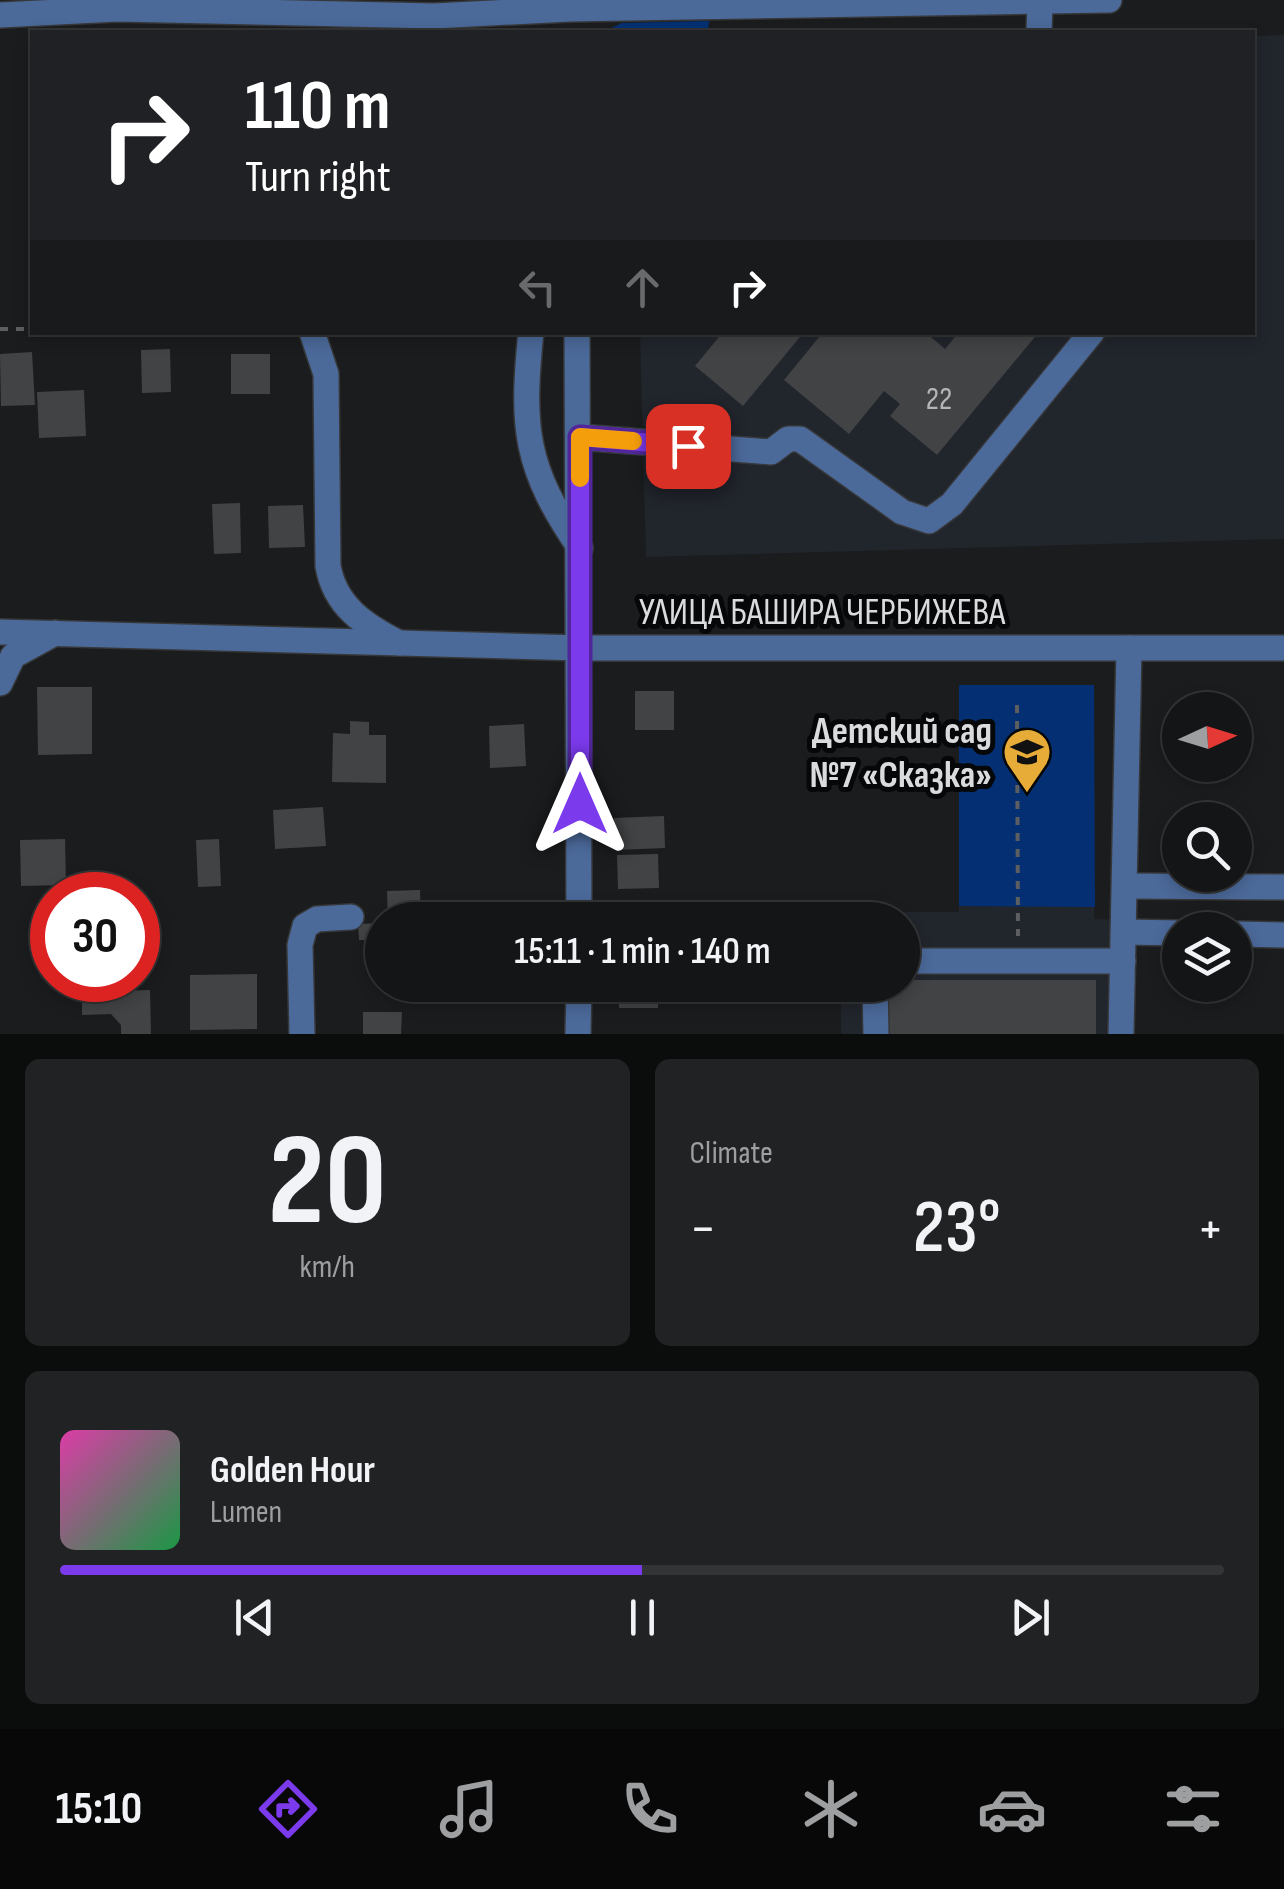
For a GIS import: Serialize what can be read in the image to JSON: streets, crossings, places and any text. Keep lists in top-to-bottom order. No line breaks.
{"streets":{"street":["УЛИЦА БАШИРА ЧЕРБИЖЕВА"]},"places":{"school or university":["Детский сад №7 «Сказка»"]},"house_numbers":["22"],"north":"right","page":{"turn":["110 m","Turn right"],"limit":"30","trip":"15:11 · 1 min · 140 m","tile":[["20","km/h"],"Climate"],"heat":["−","23°","+"],"song":["Golden Hour","Lumen"],"tabs":"15:10"}}
